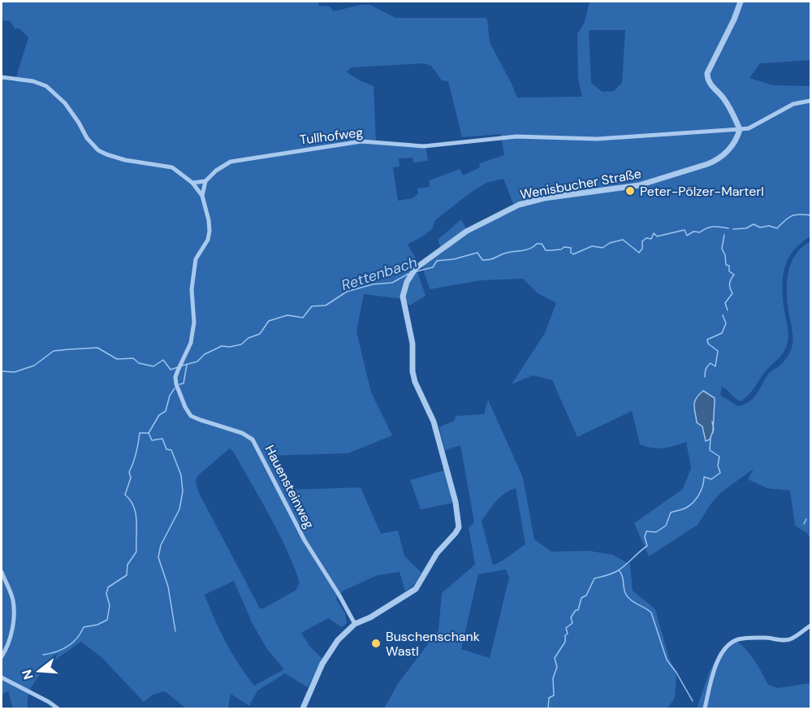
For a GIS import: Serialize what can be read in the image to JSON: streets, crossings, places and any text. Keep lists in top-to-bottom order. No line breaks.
{"streets":{"street":["Tullhofweg","Wenisbucher Straße","Hauensteinweg"]},"crossings":[["Tullhofweg","Wenisbucher Straße"],["Wenisbucher Straße","Hauensteinweg"]],"water":["Rettenbach"],"places":["Peter-Pölzer-Marterl","Buschenschank Wastl"],"north":"left"}
